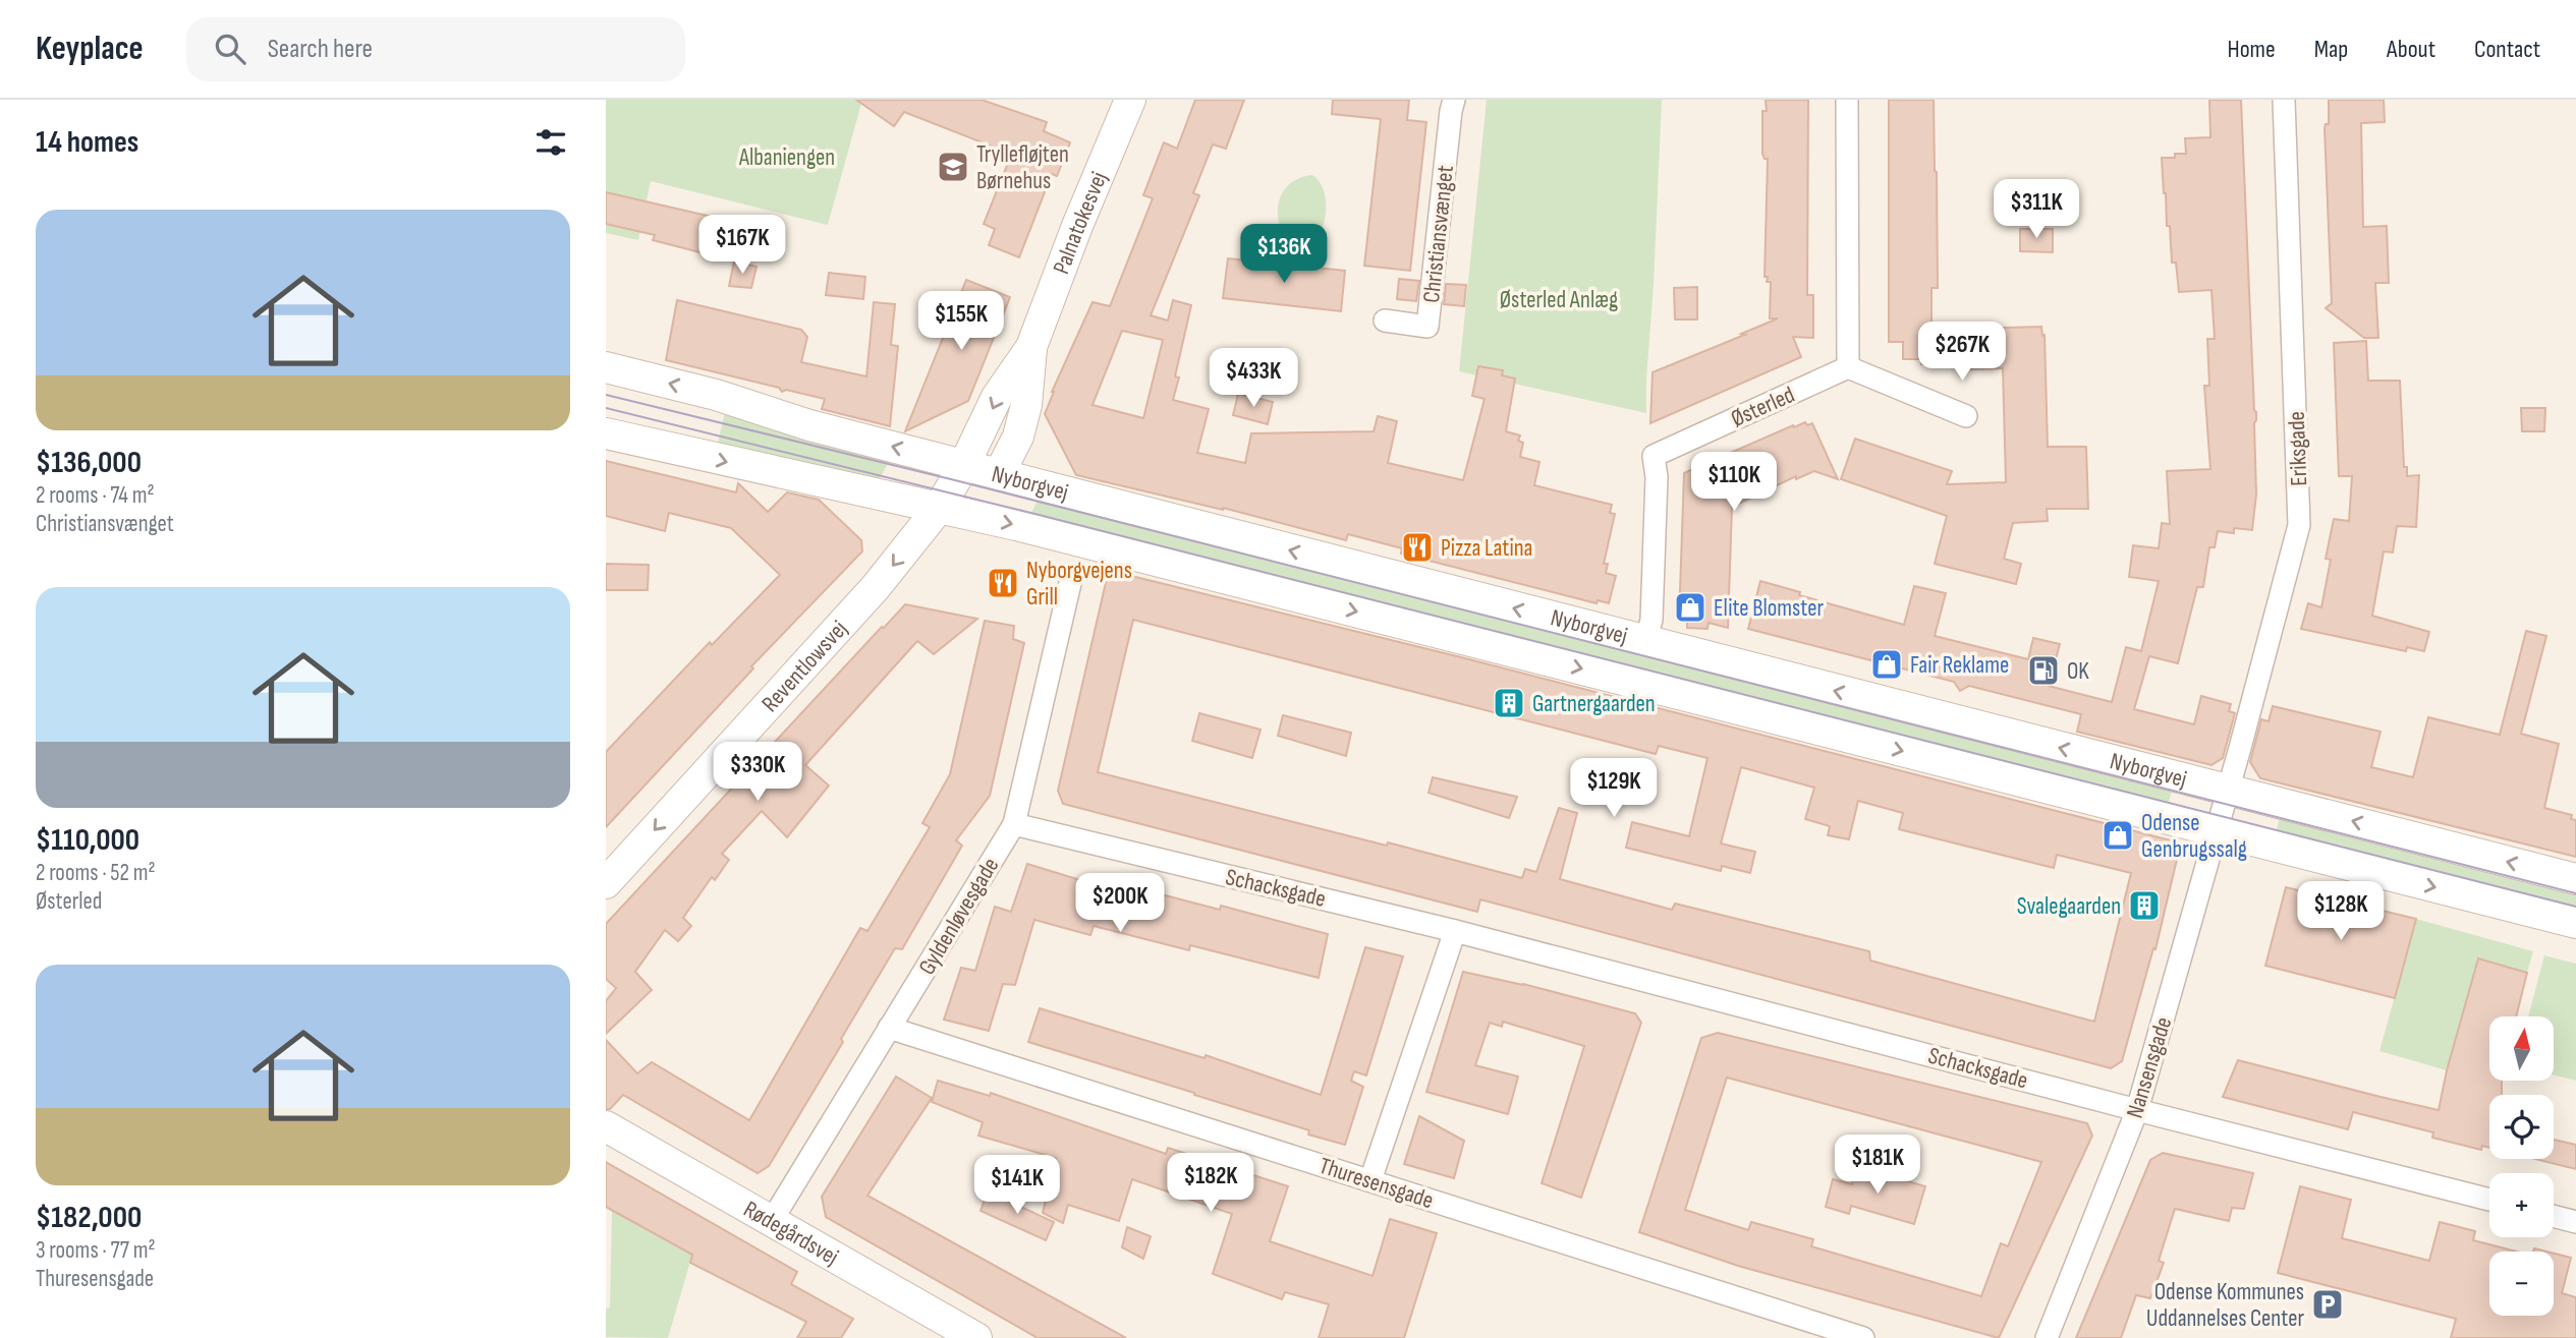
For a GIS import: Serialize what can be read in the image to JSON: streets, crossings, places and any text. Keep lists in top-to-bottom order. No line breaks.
{"streets":{"street":["Palnatokesvej","Christiansvænget","Østerled","Eriksgade","Nyborgvej","Reventlowsvej","Schacksgade","Gyldenløvesgade","Nansensgade","Thuresensgade","Rødegårdsvej"]},"crossings":[["Palnatokesvej","Nyborgvej"],["Palnatokesvej","Reventlowsvej"],["Østerled","Nyborgvej"],["Eriksgade","Nyborgvej"],["Eriksgade","Nansensgade"],["Nyborgvej","Reventlowsvej"],["Nyborgvej","Nansensgade"],["Schacksgade","Gyldenløvesgade"],["Schacksgade","Nansensgade"],["Gyldenløvesgade","Thuresensgade"],["Gyldenløvesgade","Rødegårdsvej"]],"one_way":["Reventlowsvej"],"parks":["Albaniengen","Østerled Anlæg"],"places":{"school or university":["Tryllefløjten Børnehus"],"restaurant":["Pizza Latina","Nyborgvejens Grill"],"shop":["Elite Blomster","Fair Reklame","Odense Genbrugssalg"],"fuel station":["OK"],"building":["Gartnergaarden","Svalegaarden"],"parking":["Odense Kommunes Uddannelses Center"]},"north":"top","page":{"header":"Keyplace","search":"Search here","nav":["Home","Map","About","Contact"],"heading":"14 homes","price":["$311K","$167K","$136K","$155K","$267K","$433K","$110K","$330K","$129K","$200K","$128K","$181K","$182K","$141K"],"list":[{"name":"$136,000","note":"2 rooms · 74 m² · Christiansvænget"},{"name":"$110,000","note":"2 rooms · 52 m² · Østerled"},{"name":"$182,000","note":"3 rooms · 77 m² · Thuresensgade"}],"map_buttons":["+","−"]}}
